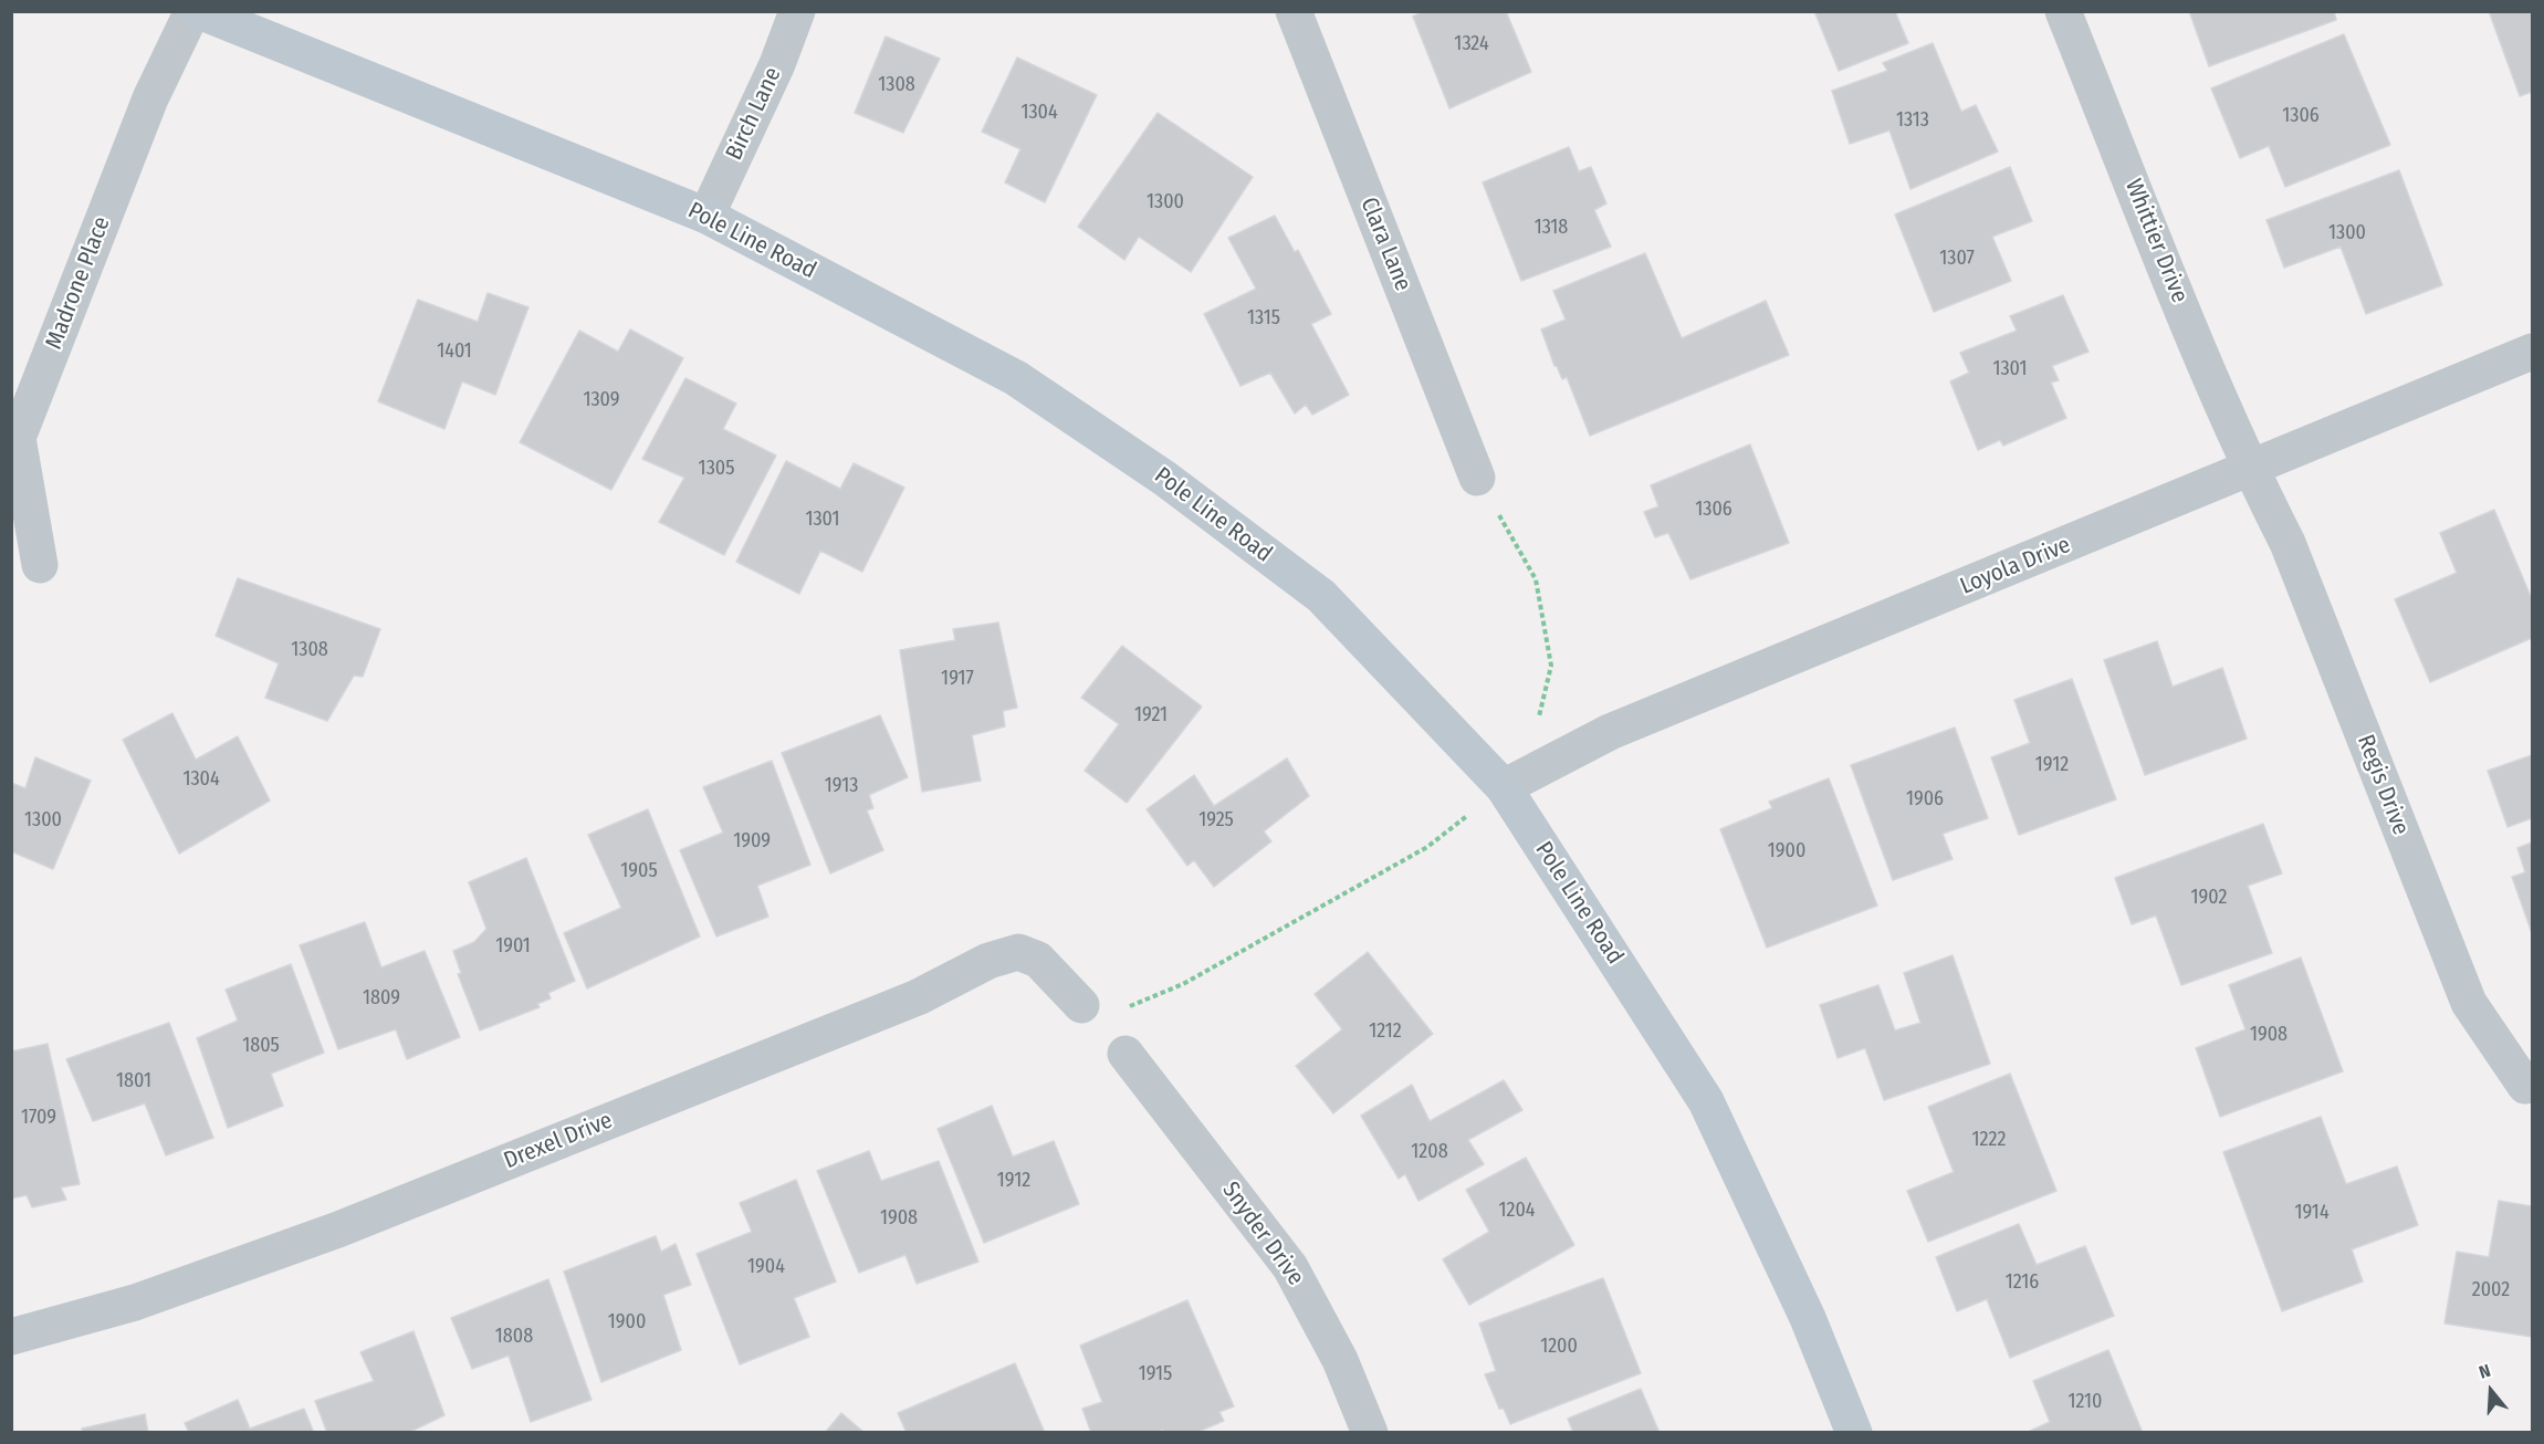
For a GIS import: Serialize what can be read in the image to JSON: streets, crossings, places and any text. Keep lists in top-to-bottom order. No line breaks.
{"streets":{"main road":["Pole Line Road"],"street":["Birch Lane","Whittier Drive","Clara Lane","Madrone Place","Loyola Drive","Regis Drive","Drexel Drive","Snyder Drive"]},"crossings":[["Birch Lane","Pole Line Road"],["Pole Line Road","Loyola Drive"],["Whittier Drive","Loyola Drive"],["Whittier Drive","Regis Drive"],["Loyola Drive","Regis Drive"]],"house_numbers":["1324","1308","1304","1306","1313","1300","1318","1300","1307","1315","1401","1301","1309","1305","1306","1301","1308","1917","1921","1912","1304","1913","1906","1300","1925","1909","1900","1905","1902","1901","1809","1212","1908","1805","1801","1709","1222","1208","1912","1204","1914","1908","1904","1216","2002","1900","1808","1200","1915","1210"],"north":"top"}
